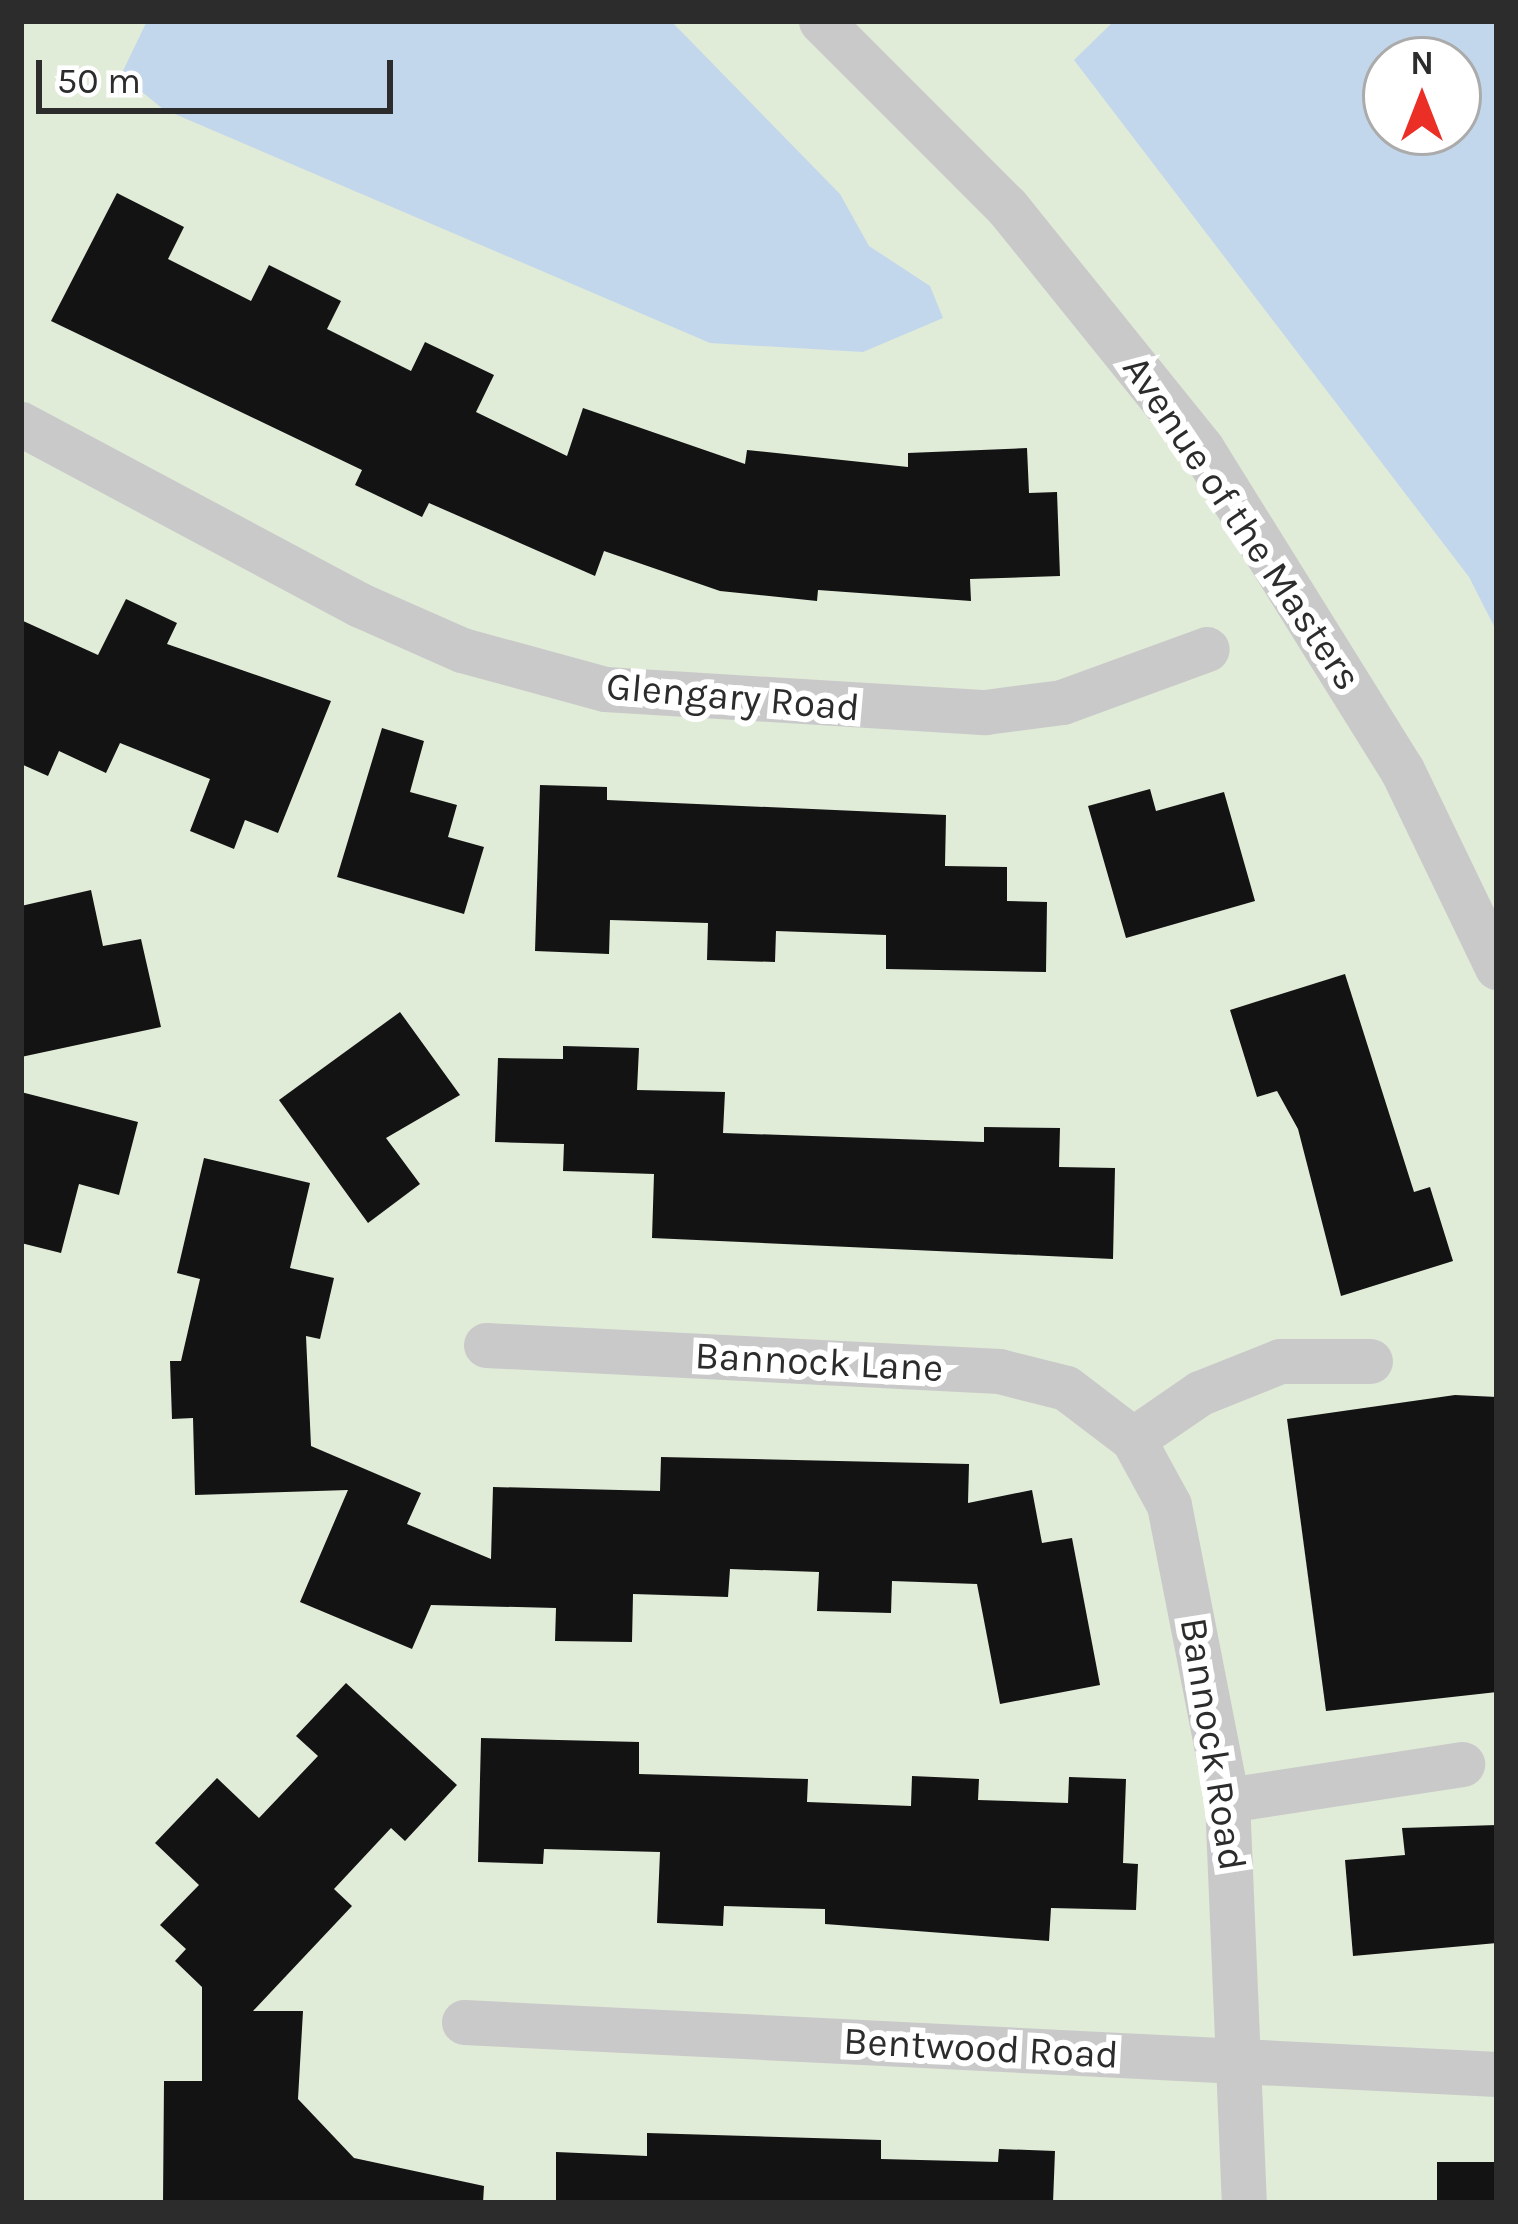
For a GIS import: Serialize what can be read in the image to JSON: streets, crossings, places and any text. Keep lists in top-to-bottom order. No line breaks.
{"streets":{"street":["Avenue of the Masters","Glengary Road","Bannock Lane","Bannock Road","Bentwood Road"]},"crossings":[["Bannock Lane","Bannock Road"],["Bannock Road","Bentwood Road"]],"scale_bar":"50 m","north":"top"}
